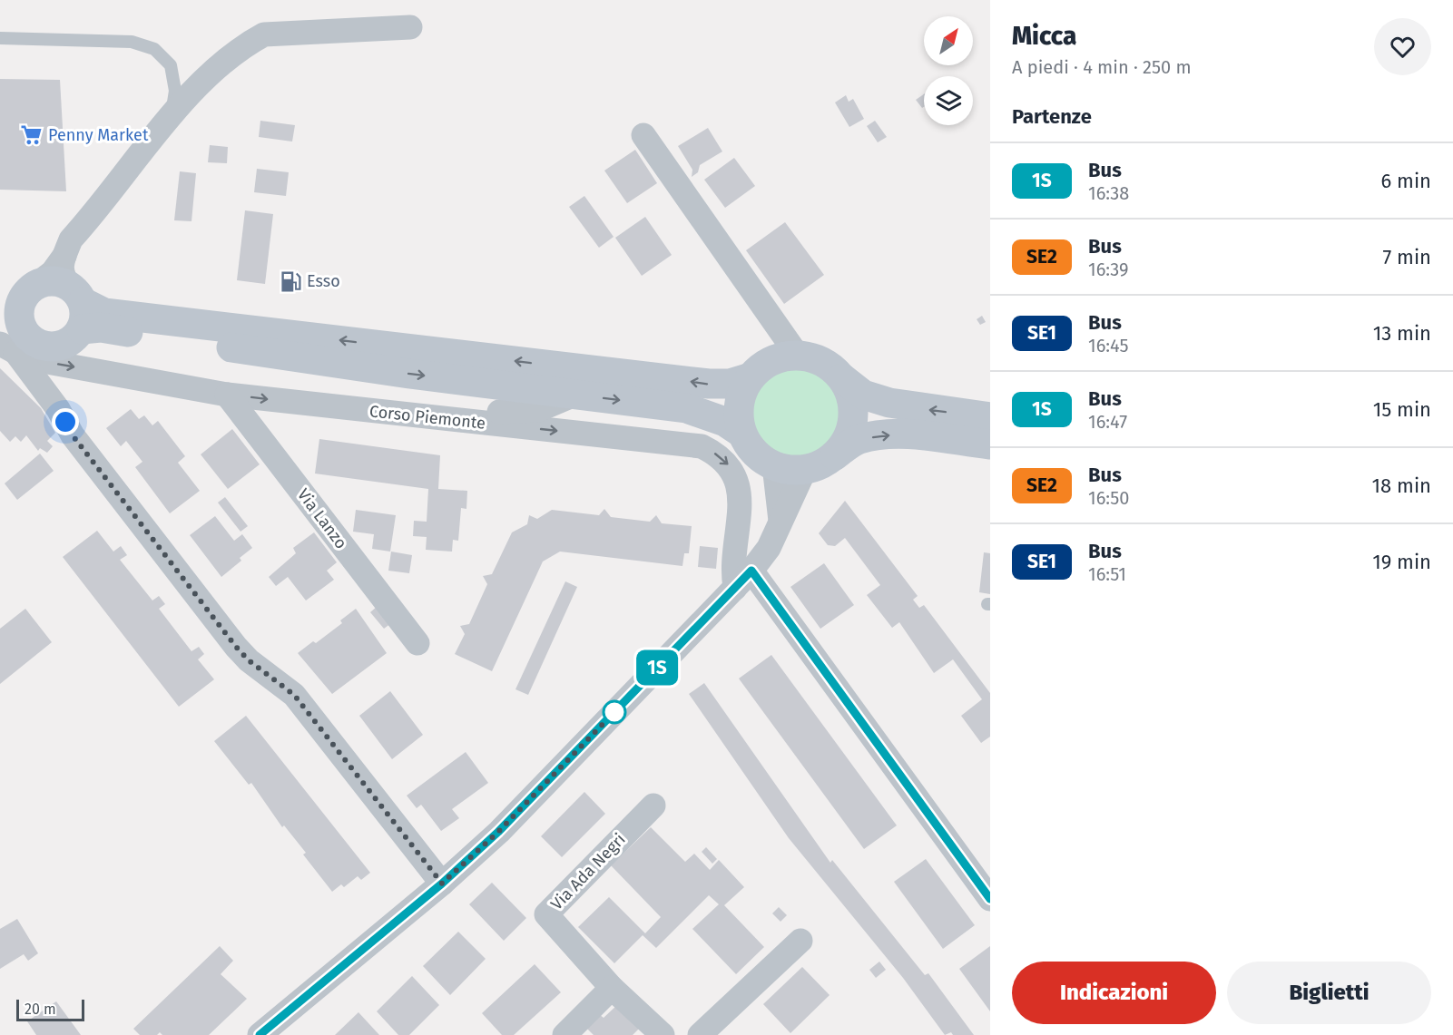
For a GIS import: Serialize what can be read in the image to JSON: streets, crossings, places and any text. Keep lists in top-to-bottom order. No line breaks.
{"streets":{"street":["Corso Piemonte","Via Lanzo","Via Ada Negri"]},"crossings":[["Corso Piemonte","Via Lanzo"]],"one_way":["Corso Piemonte"],"places":{"supermarket":["Penny Market"],"fuel station":["Esso"]},"lines":["bus line 1S"],"scale_bar":"20 m","north":"top right","page":{"on_map":"1S","heading":[["Micca","A piedi · 4 min · 250 m"],"Partenze"],"list":[{"mark":"1S","name":"Bus","note":"16:38","value":"6 min"},{"mark":"SE2","name":"Bus","note":"16:39","value":"7 min"},{"mark":"SE1","name":"Bus","note":"16:45","value":"13 min"},{"mark":"1S","name":"Bus","note":"16:47","value":"15 min"},{"mark":"SE2","name":"Bus","note":"16:50","value":"18 min"},{"mark":"SE1","name":"Bus","note":"16:51","value":"19 min"}],"buttons":["Indicazioni","Biglietti"],"scale":"20 m"}}
